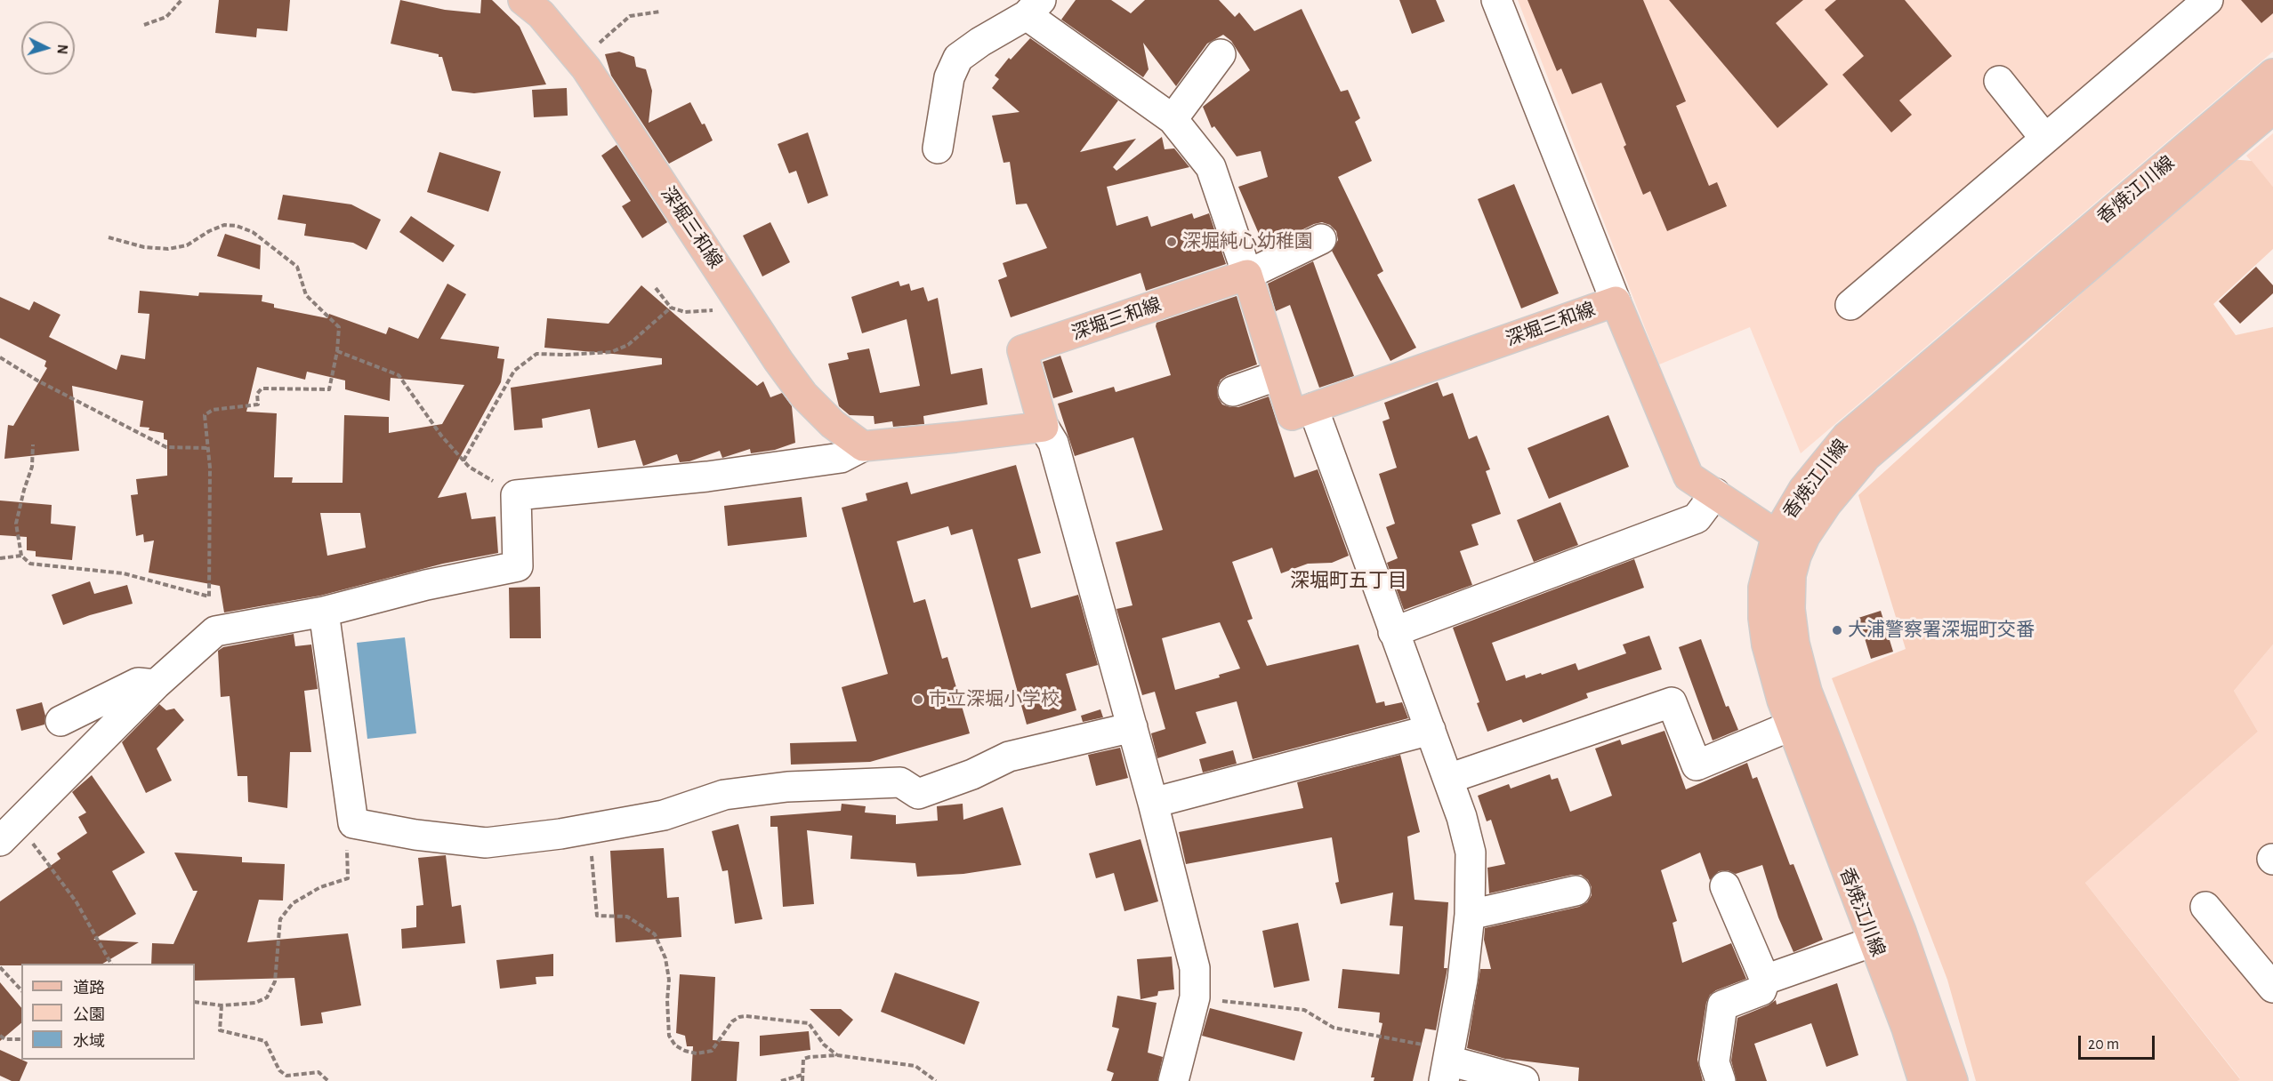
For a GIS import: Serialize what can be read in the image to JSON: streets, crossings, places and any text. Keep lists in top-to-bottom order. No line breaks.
{"streets":{"main road":["香焼江川線","深堀三和線"]},"crossings":[["香焼江川線","深堀三和線"]],"districts":["深堀町五丁目"],"places":["深堀純心幼稚園","大浦警察署深堀町交番","市立深堀小学校"],"legend":["道路","公園","水域"],"scale_bar":"20 m","north":"right"}
